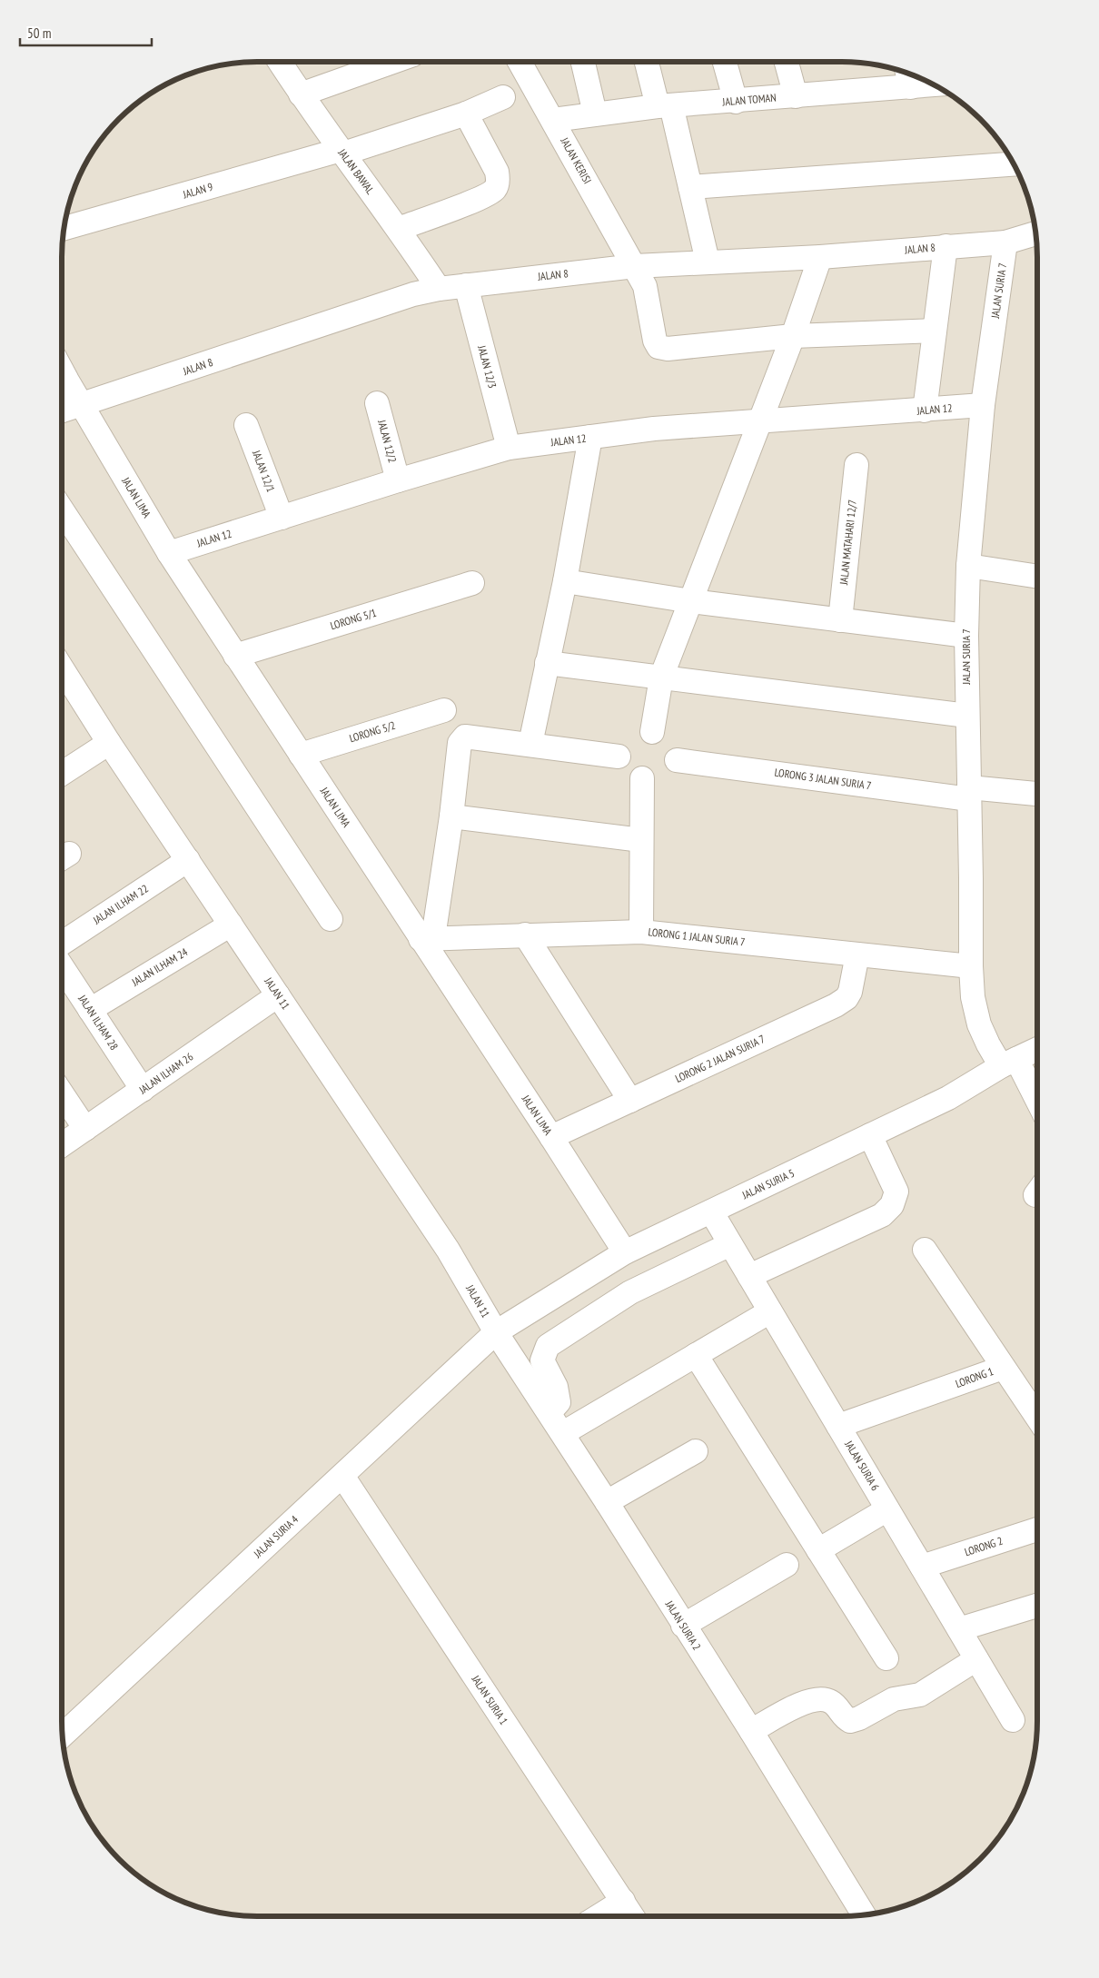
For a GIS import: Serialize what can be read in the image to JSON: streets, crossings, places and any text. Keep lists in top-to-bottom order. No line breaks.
{"streets":{"street":["JALAN TOMAN","JALAN KERISI","JALAN BAWAL","JALAN 9","JALAN 8","JALAN SURIA 7","JALAN 12/3","JALAN 12","JALAN 12/2","JALAN 12/1","JALAN LIMA","JALAN MATAHARI 12/7","LORONG 5/1","LORONG 5/2","LORONG 3 JALAN SURIA 7","JALAN ILHAM 22","LORONG 1 JALAN SURIA 7","JALAN ILHAM 24","JALAN 11","JALAN ILHAM 28","LORONG 2 JALAN SURIA 7","JALAN ILHAM 26","JALAN SURIA 5","LORONG 1","JALAN SURIA 6","JALAN SURIA 4","LORONG 2","JALAN SURIA 2","JALAN SURIA 1"]},"crossings":[["JALAN TOMAN","JALAN KERISI"],["JALAN KERISI","JALAN 8"],["JALAN BAWAL","JALAN 9"],["JALAN BAWAL","JALAN 8"],["JALAN 8","JALAN SURIA 7"],["JALAN 8","JALAN 12/3"],["JALAN 8","JALAN LIMA"],["JALAN SURIA 7","JALAN 12"],["JALAN SURIA 7","LORONG 3 JALAN SURIA 7"],["JALAN SURIA 7","LORONG 1 JALAN SURIA 7"],["JALAN SURIA 7","JALAN SURIA 5"],["JALAN 12/3","JALAN 12"],["JALAN 12","JALAN 12/2"],["JALAN 12","JALAN 12/1"],["JALAN 12","JALAN LIMA"],["JALAN LIMA","LORONG 5/1"],["JALAN LIMA","LORONG 5/2"],["JALAN LIMA","LORONG 1 JALAN SURIA 7"],["JALAN LIMA","LORONG 2 JALAN SURIA 7"],["JALAN LIMA","JALAN SURIA 5"],["JALAN ILHAM 22","JALAN 11"],["LORONG 1 JALAN SURIA 7","LORONG 2 JALAN SURIA 7"],["JALAN ILHAM 24","JALAN 11"],["JALAN ILHAM 24","JALAN ILHAM 28"],["JALAN 11","JALAN ILHAM 26"],["JALAN 11","JALAN SURIA 5"],["JALAN 11","JALAN SURIA 4"],["JALAN 11","JALAN SURIA 2"],["JALAN ILHAM 28","JALAN ILHAM 26"],["JALAN SURIA 5","JALAN SURIA 6"],["JALAN SURIA 5","JALAN SURIA 4"],["JALAN SURIA 5","JALAN SURIA 2"],["LORONG 1","JALAN SURIA 6"],["JALAN SURIA 6","LORONG 2"],["JALAN SURIA 4","JALAN SURIA 2"],["JALAN SURIA 4","JALAN SURIA 1"]],"scale_bar":"50 m"}
